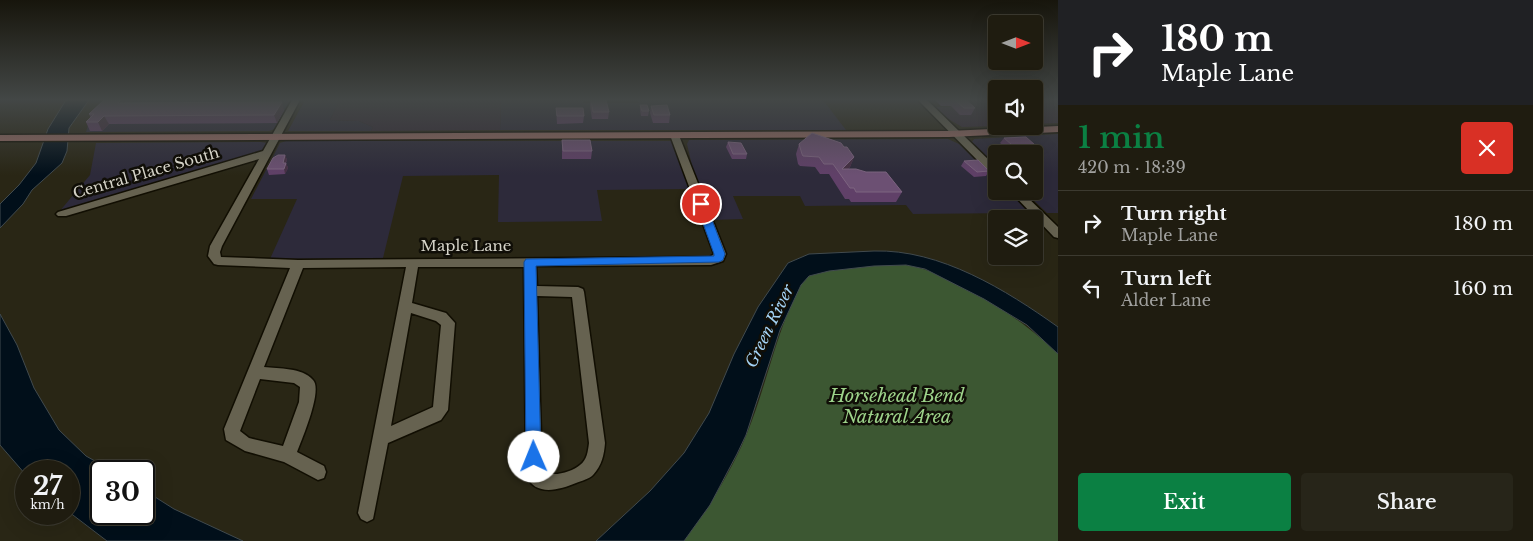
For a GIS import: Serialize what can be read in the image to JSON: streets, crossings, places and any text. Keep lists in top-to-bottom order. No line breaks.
{"streets":{"street":["Central Place South","Maple Lane"]},"crossings":[["Central Place South","Maple Lane"]],"water":["Green River"],"parks":["Horsehead Bend Natural Area"],"north":"right","page":{"turn":["180 m","Maple Lane"],"heading":["1 min","420 m · 18:39"],"list":[{"name":"Turn right","note":"Maple Lane","value":"180 m"},{"name":"Turn left","note":"Alder Lane","value":"160 m"}],"speed":"27 km/h","limit":"30","buttons":["Exit","Share"]}}
